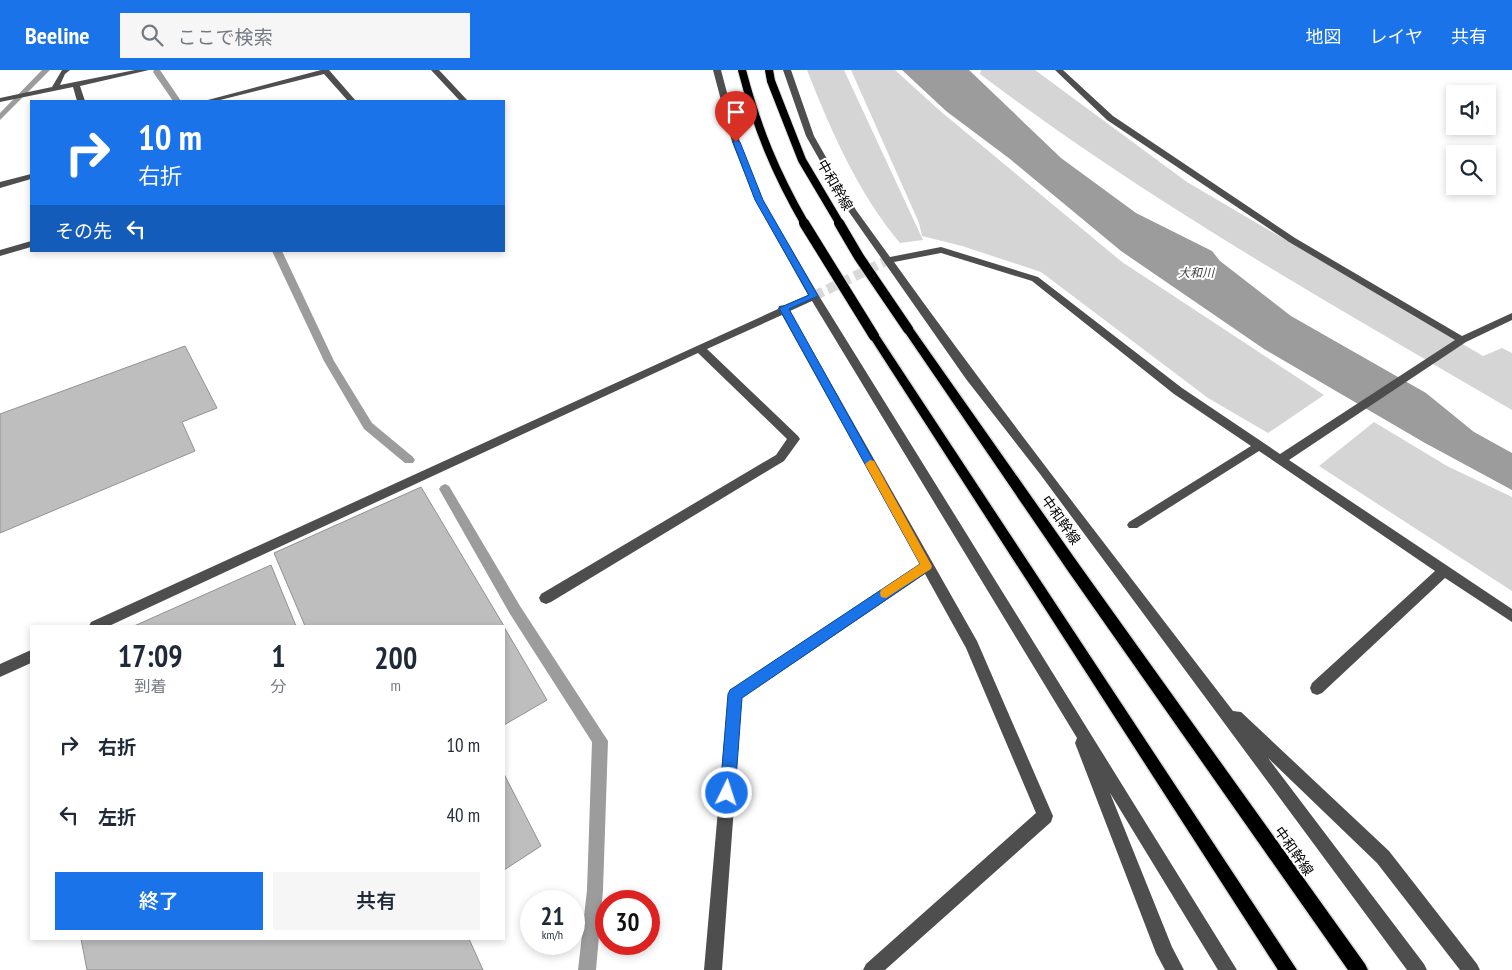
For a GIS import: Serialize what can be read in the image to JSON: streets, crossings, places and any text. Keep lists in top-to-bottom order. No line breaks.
{"streets":{"main road":["中和幹線"]},"water":["大和川"],"page":{"header":"Beeline","search":"ここで検索","nav":["地図","レイヤ","共有"],"turn":["10 m","右折"],"then":"その先","eta":["17:09","到着","1","分","200","m"],"list":[{"name":"右折","value":"10 m"},{"name":"左折","value":"40 m"}],"buttons":["終了","共有"],"speed":"21 km/h","limit":"30"}}
